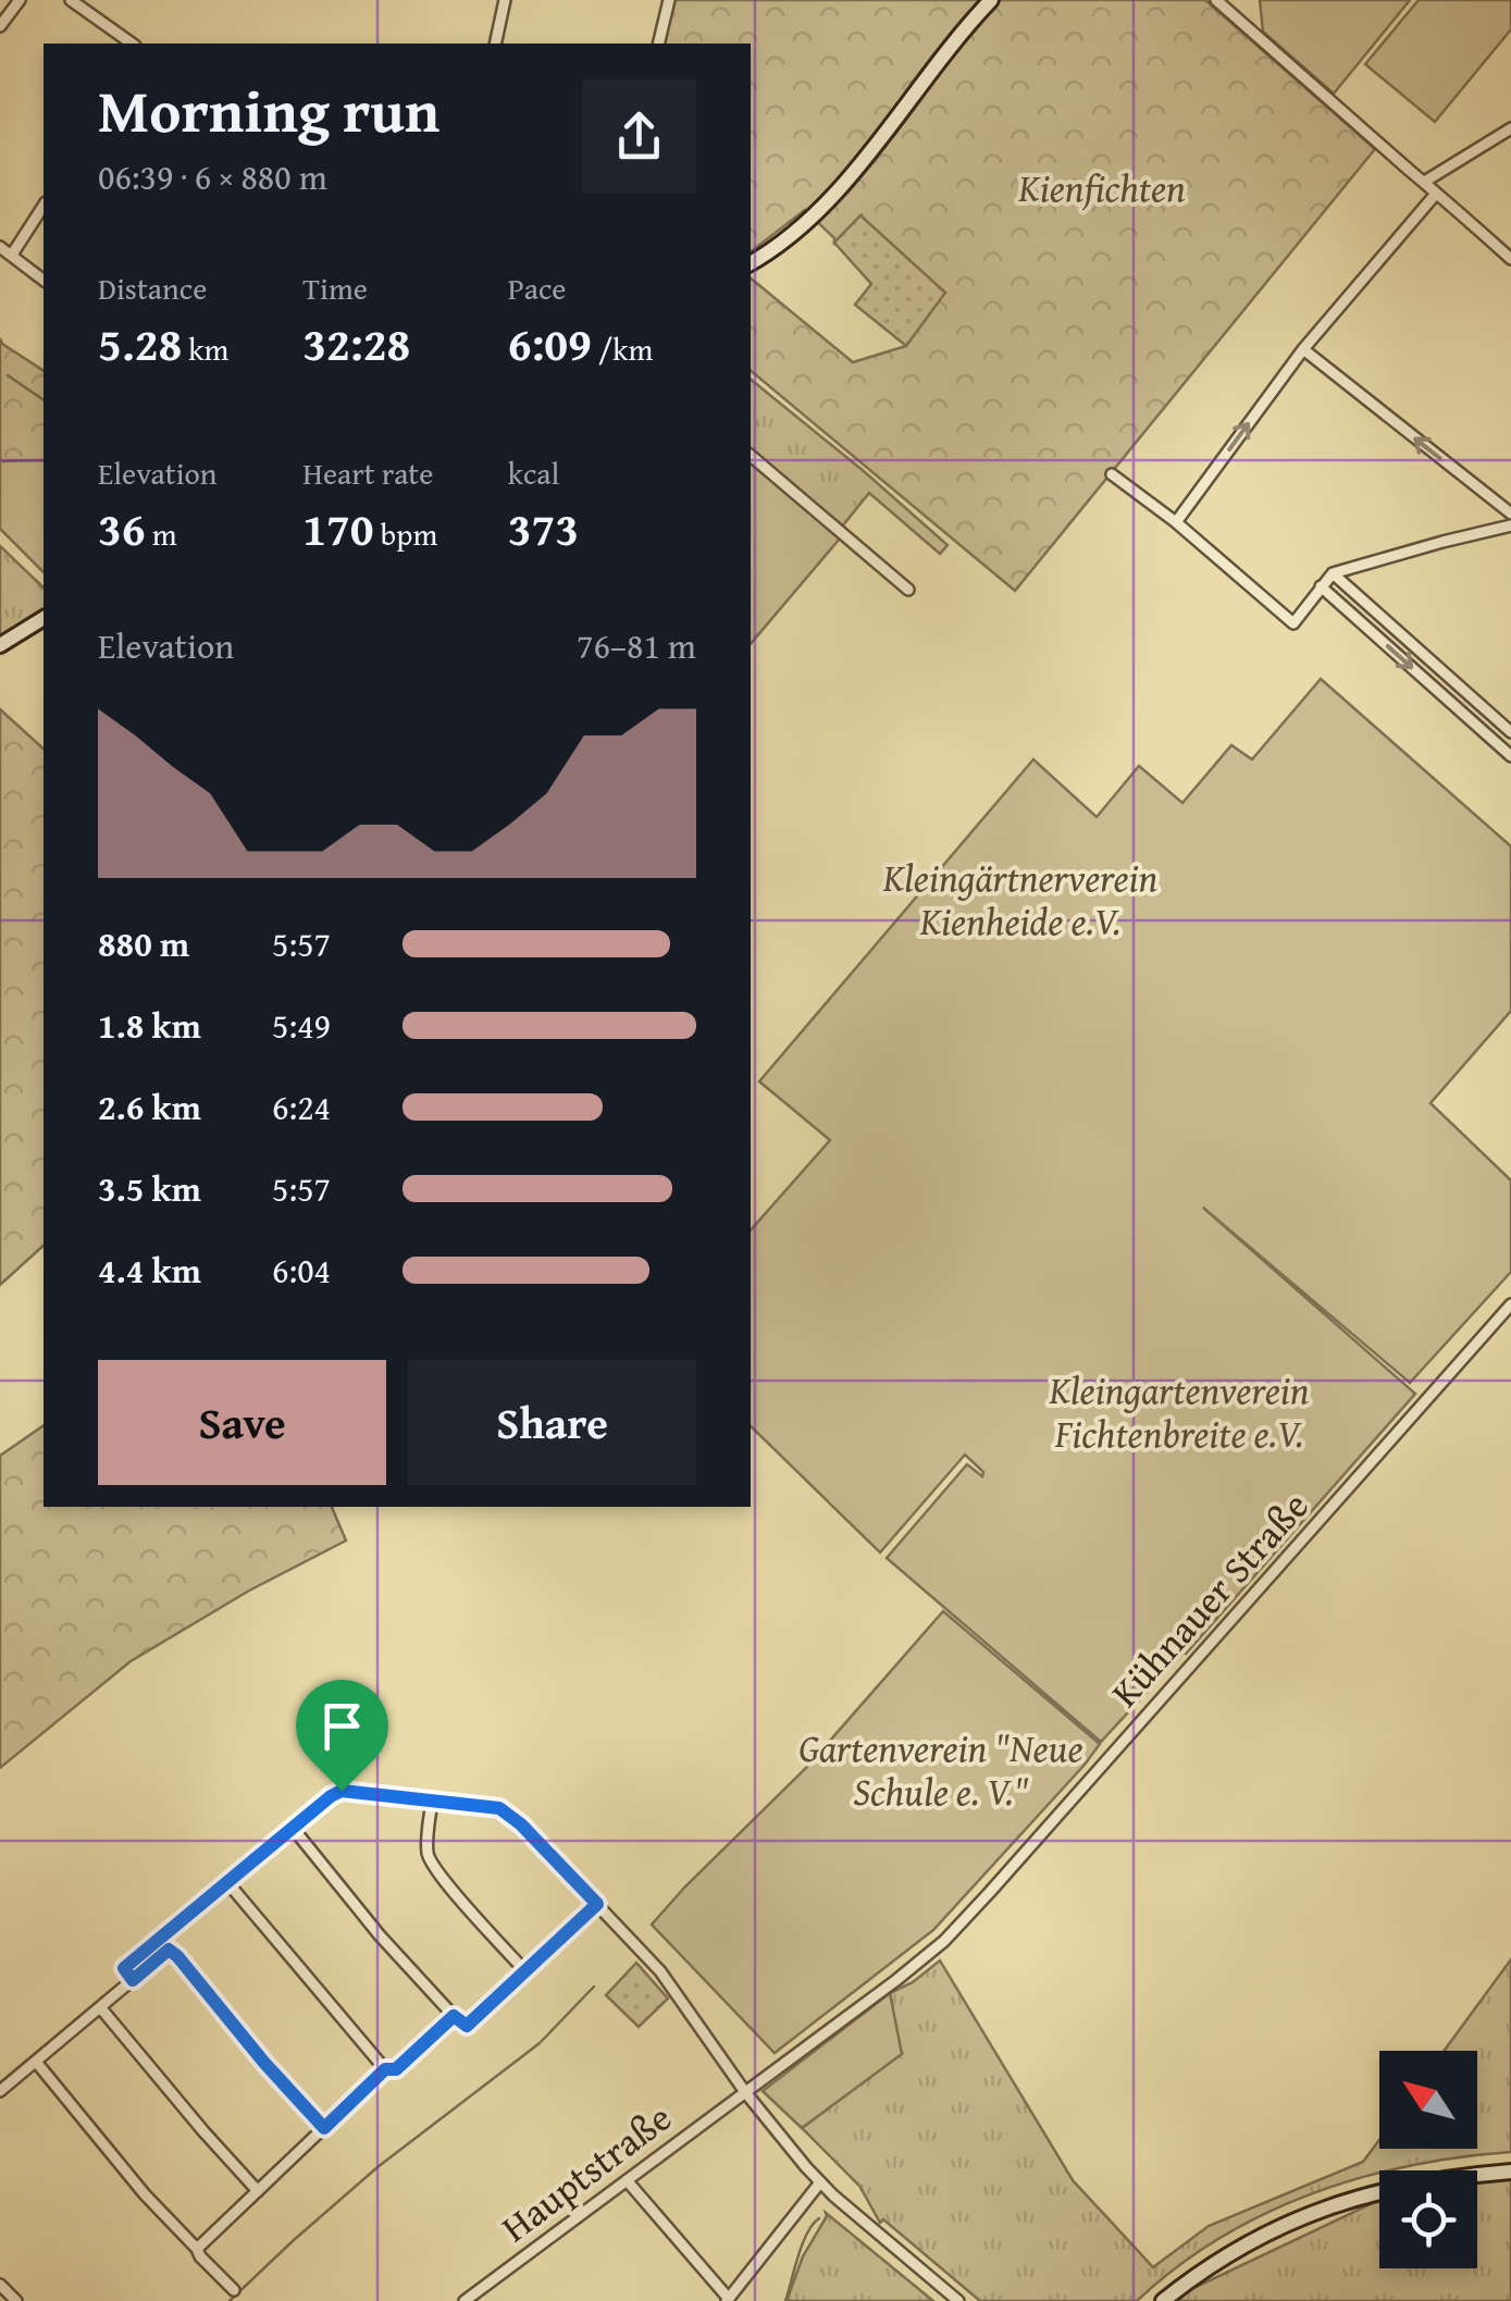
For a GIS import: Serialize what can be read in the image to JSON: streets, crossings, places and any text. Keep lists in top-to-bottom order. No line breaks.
{"streets":{"street":["Kühnauer Straße","Hauptstraße"]},"crossings":[["Kühnauer Straße","Hauptstraße"]],"parks":["Kienfichten","Kleingärtnerverein Kienheide e.V.","Kleingartenverein Fichtenbreite e.V.","Gartenverein \"Neue Schule e. V.\""],"north":"top left","page":{"heading":["Morning run","06:39 · 6 × 880 m"],"stats":[["Distance","5.28 km"],["Time","32:28"],["Pace","6:09 /km"],["Elevation","36 m"],["Heart rate","170 bpm"],["kcal","373"]],"chart":["Elevation","76–81 m"],"list":[{"name":"880 m","note":"5:57"},{"name":"1.8 km","note":"5:49"},{"name":"2.6 km","note":"6:24"},{"name":"3.5 km","note":"5:57"},{"name":"4.4 km","note":"6:04"}],"buttons":["Save","Share"]}}
